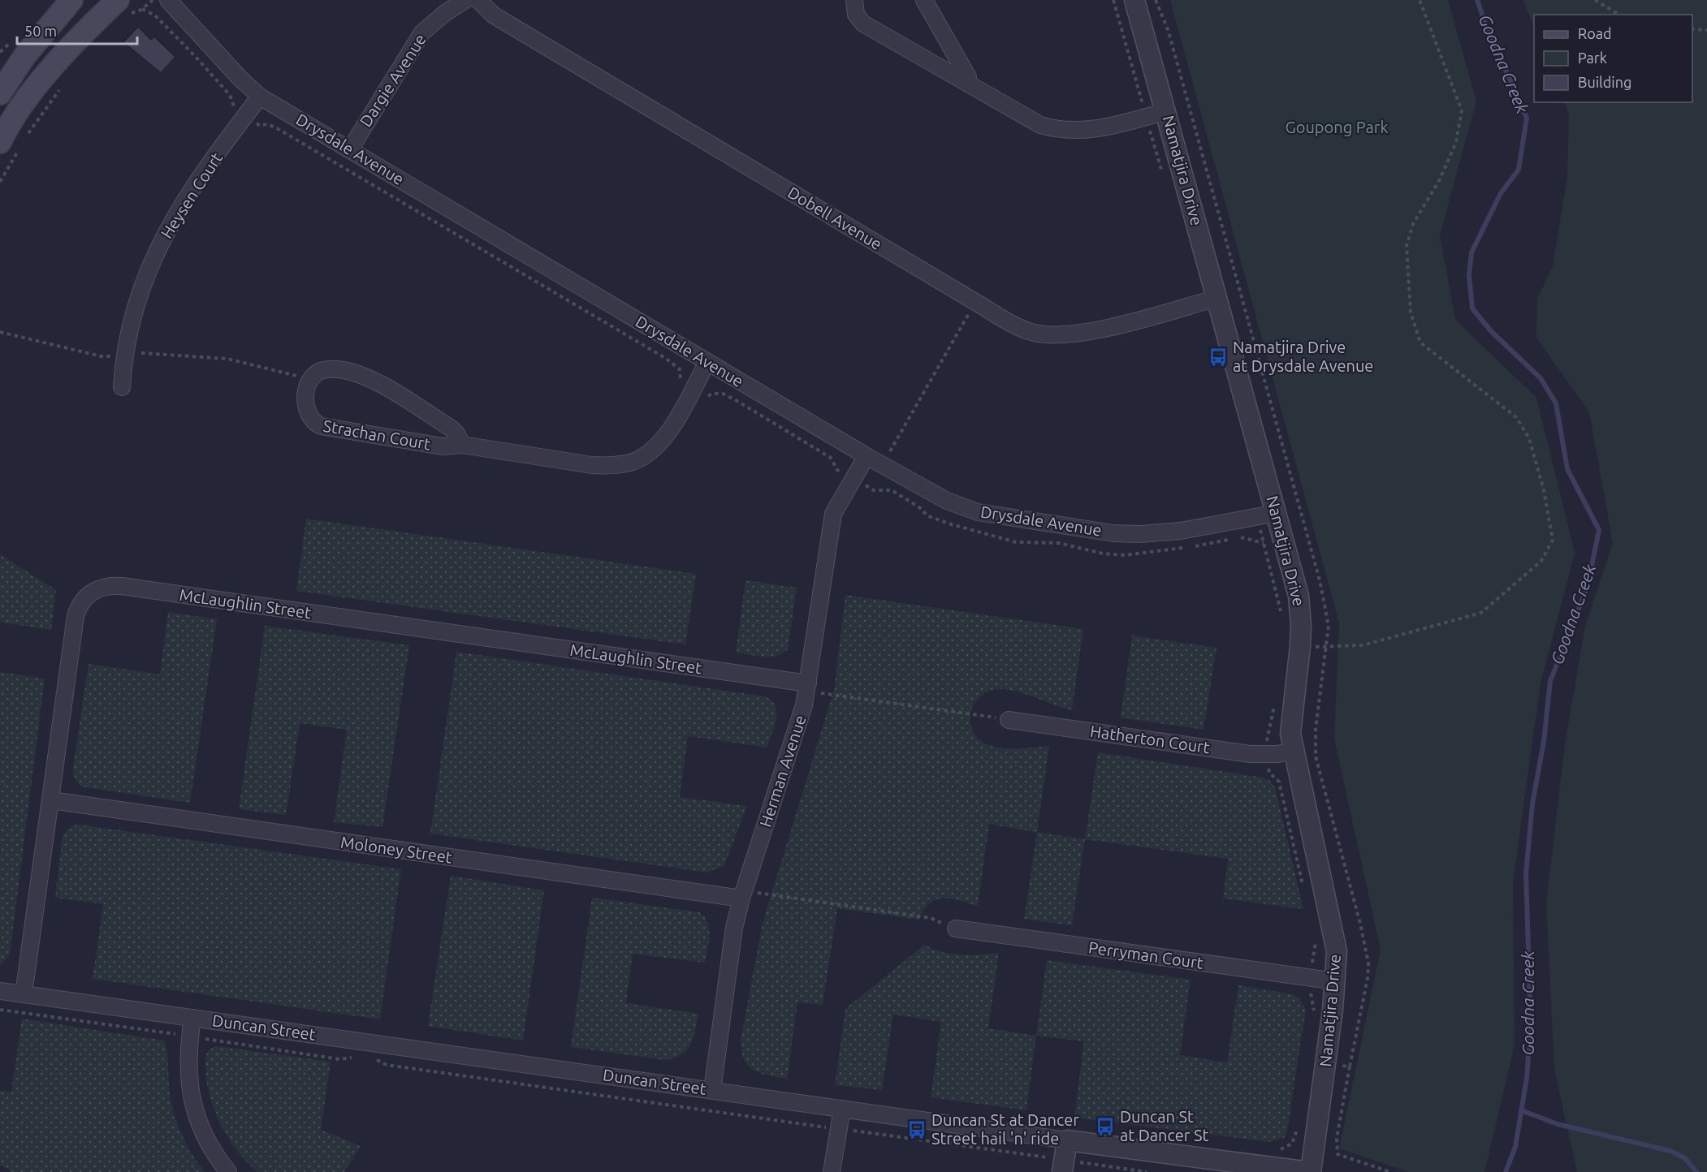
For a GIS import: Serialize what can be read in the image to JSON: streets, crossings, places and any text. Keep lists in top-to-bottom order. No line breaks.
{"streets":{"street":["Dargie Avenue","Drysdale Avenue","Namatjira Drive","Heysen Court","Dobell Avenue","Strachan Court","McLaughlin Street","Hatherton Court","Herman Avenue","Moloney Street","Perryman Court","Duncan Street"]},"crossings":[["Dargie Avenue","Drysdale Avenue"],["Drysdale Avenue","Namatjira Drive"],["Drysdale Avenue","Heysen Court"],["Drysdale Avenue","Strachan Court"],["Drysdale Avenue","Herman Avenue"],["Namatjira Drive","Dobell Avenue"],["Namatjira Drive","Hatherton Court"],["Namatjira Drive","Perryman Court"],["Namatjira Drive","Duncan Street"],["McLaughlin Street","Herman Avenue"],["McLaughlin Street","Moloney Street"],["McLaughlin Street","Duncan Street"],["Herman Avenue","Moloney Street"],["Herman Avenue","Duncan Street"]],"water":["Goodna Creek"],"parks":["Goupong Park"],"places":{"bus stop":["Namatjira Drive at Drysdale Avenue","Duncan St at Dancer St","Duncan St at Dancer Street hail 'n' ride"]},"legend":["Road","Park","Building"],"scale_bar":"50 m"}
